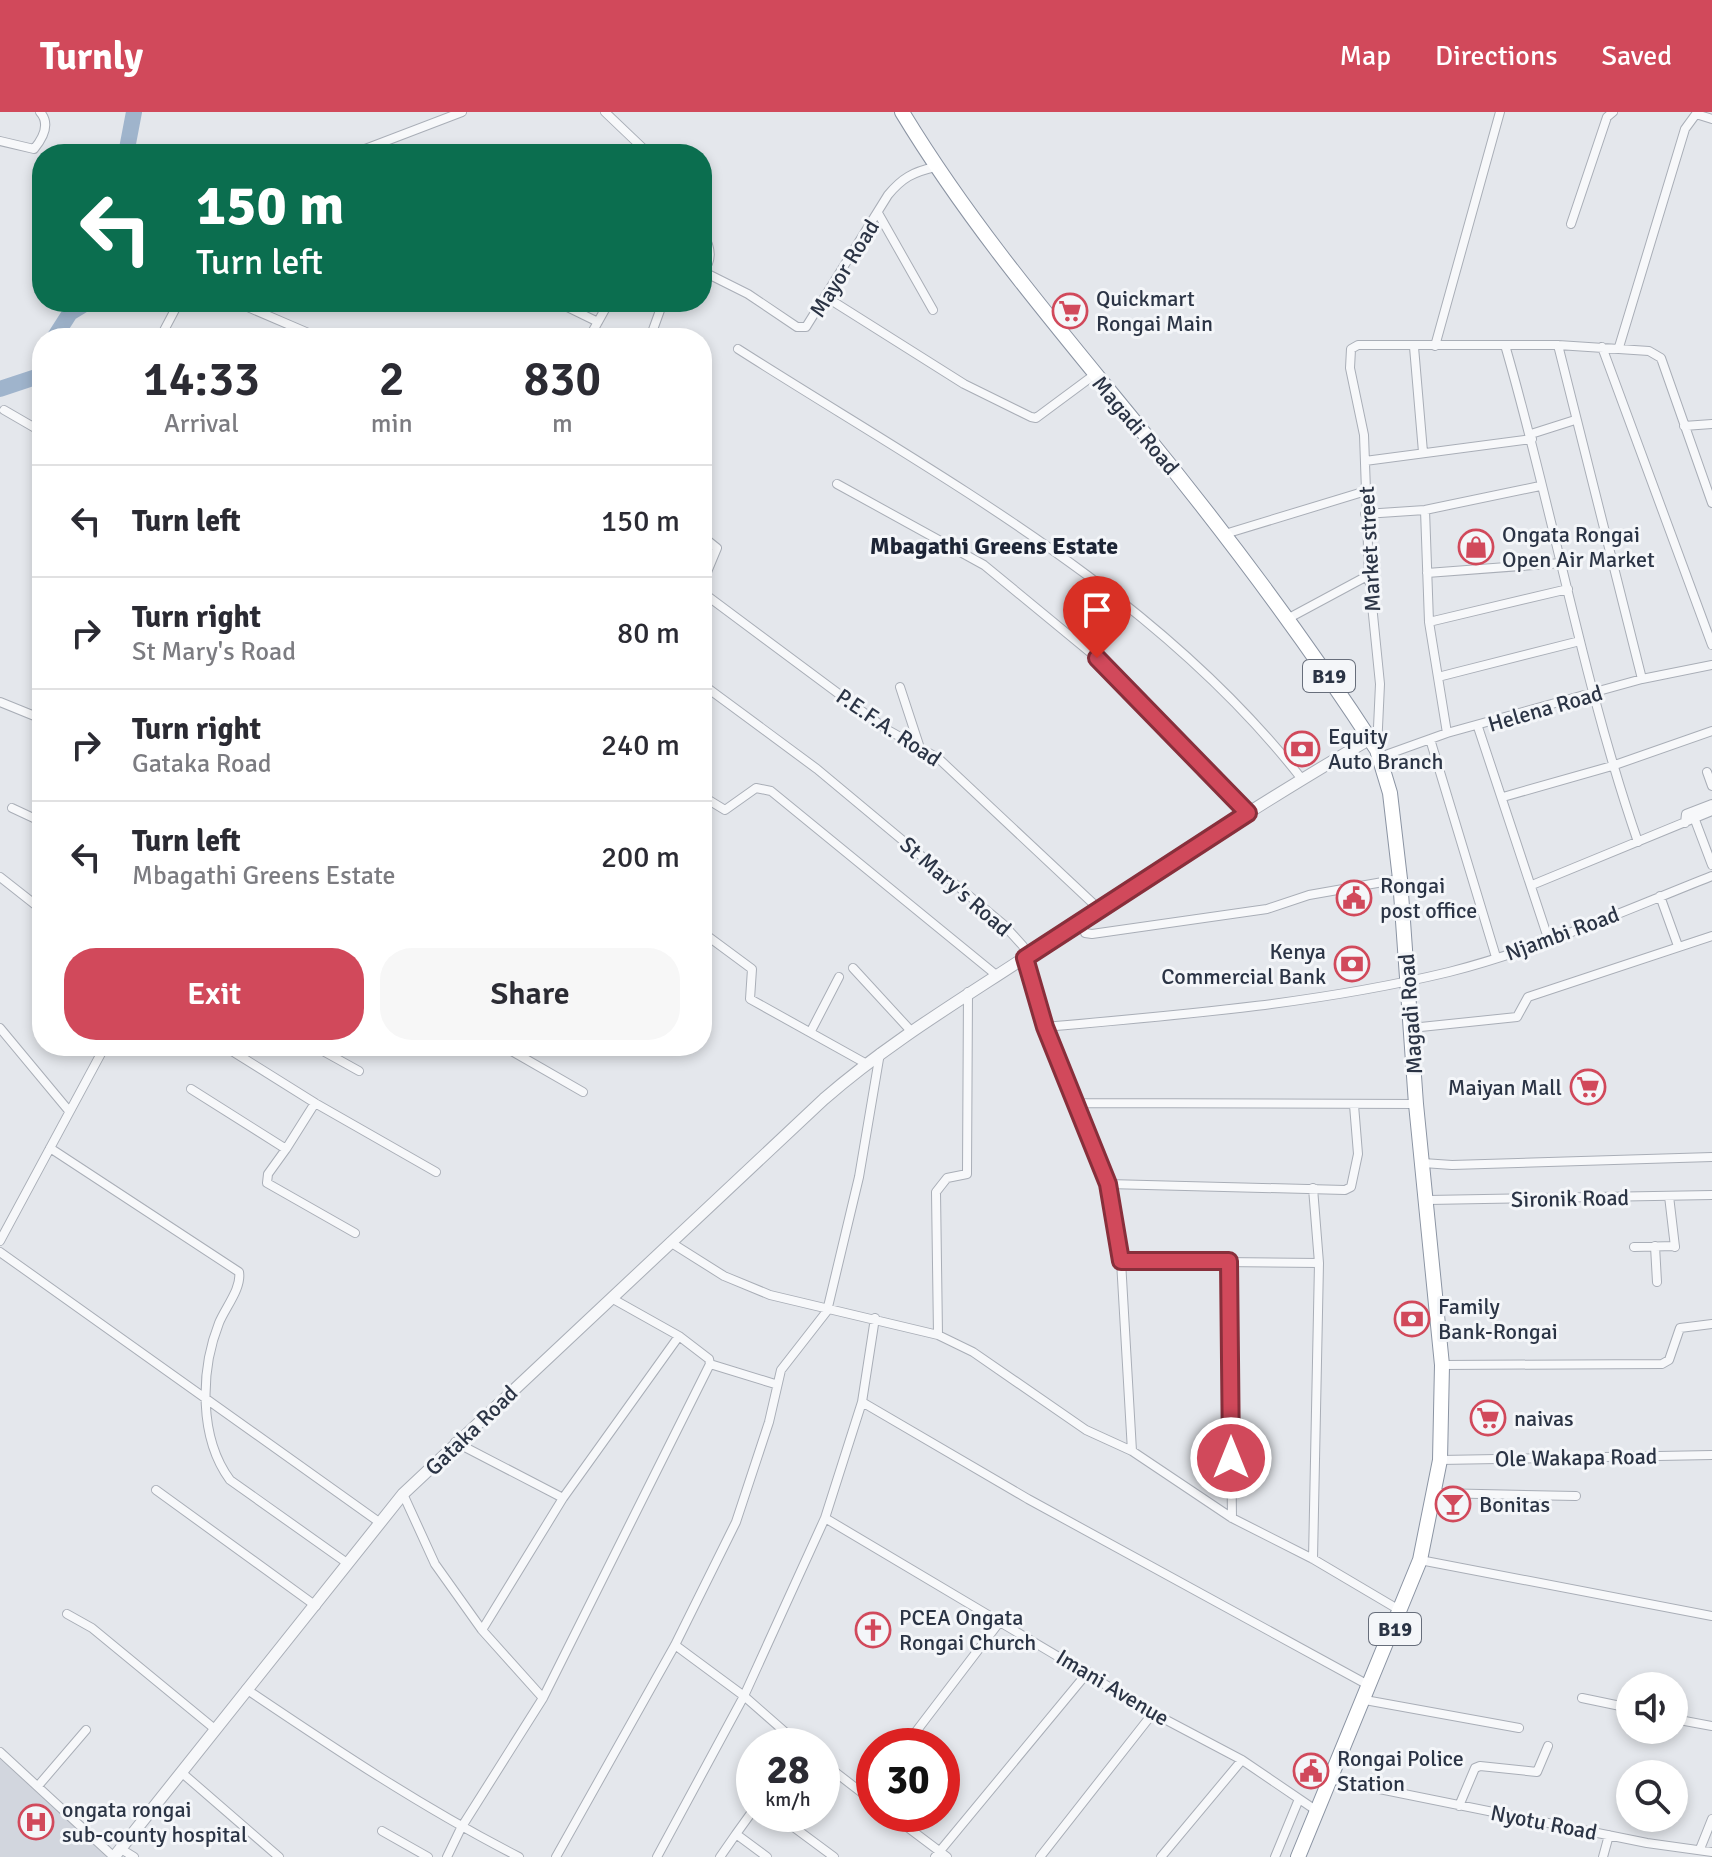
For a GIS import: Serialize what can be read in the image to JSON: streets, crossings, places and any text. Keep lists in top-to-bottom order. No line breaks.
{"streets":{"highway":["Magadi Road","B19"],"street":["Mayor Road","Market street","Helena Road","P.E.F.A. Road","St Mary's Road","Njambi Road","Sironik Road","Gataka Road","Ole Wakapa Road","Imani Avenue","Nyotu Road"]},"crossings":[["Mayor Road","Magadi Road"],["Magadi Road","Market street"],["Magadi Road","Helena Road"],["Magadi Road","Njambi Road"],["Magadi Road","Sironik Road"],["Magadi Road","Gataka Road"],["Magadi Road","Ole Wakapa Road"],["Magadi Road","Imani Avenue"],["Magadi Road","Nyotu Road"],["Market street","Helena Road"],["Market street","Gataka Road"],["Helena Road","Gataka Road"],["P.E.F.A. Road","Gataka Road"],["St Mary's Road","Njambi Road"],["St Mary's Road","Gataka Road"]],"districts":["Mbagathi Greens Estate"],"places":{"supermarket":["Quickmart Rongai Main","Maiyan Mall","naivas"],"shop":["Ongata Rongai Open Air Market"],"bank":["Equity Auto Branch","Kenya Commercial Bank","Family Bank-Rongai"],"public building":["Rongai post office","Rongai Police Station"],"bar":["Bonitas"],"church":["PCEA Ongata Rongai Church"],"hospital":["ongata rongai sub-county hospital"]},"page":{"header":"Turnly","nav":["Map","Directions","Saved"],"turn":["150 m","Turn left"],"eta":["14:33","Arrival","2","min","830","m"],"list":[{"name":"Turn left","value":"150 m"},{"name":"Turn right","note":"St Mary's Road","value":"80 m"},{"name":"Turn right","note":"Gataka Road","value":"240 m"},{"name":"Turn left","note":"Mbagathi Greens Estate","value":"200 m"}],"buttons":["Exit","Share"],"speed":"28 km/h","limit":"30"}}
